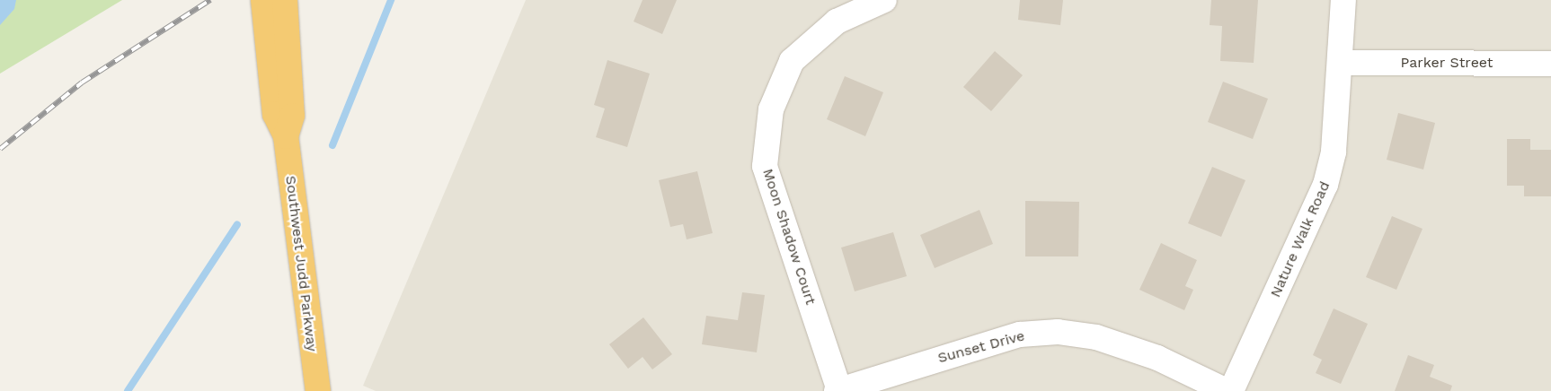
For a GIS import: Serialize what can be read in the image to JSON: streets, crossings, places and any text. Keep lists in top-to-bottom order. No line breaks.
{"streets":{"highway":["Southwest Judd Parkway"],"street":["Parker Street","Moon Shadow Court","Nature Walk Road","Sunset Drive"]},"crossings":[["Parker Street","Nature Walk Road"],["Moon Shadow Court","Sunset Drive"]]}
